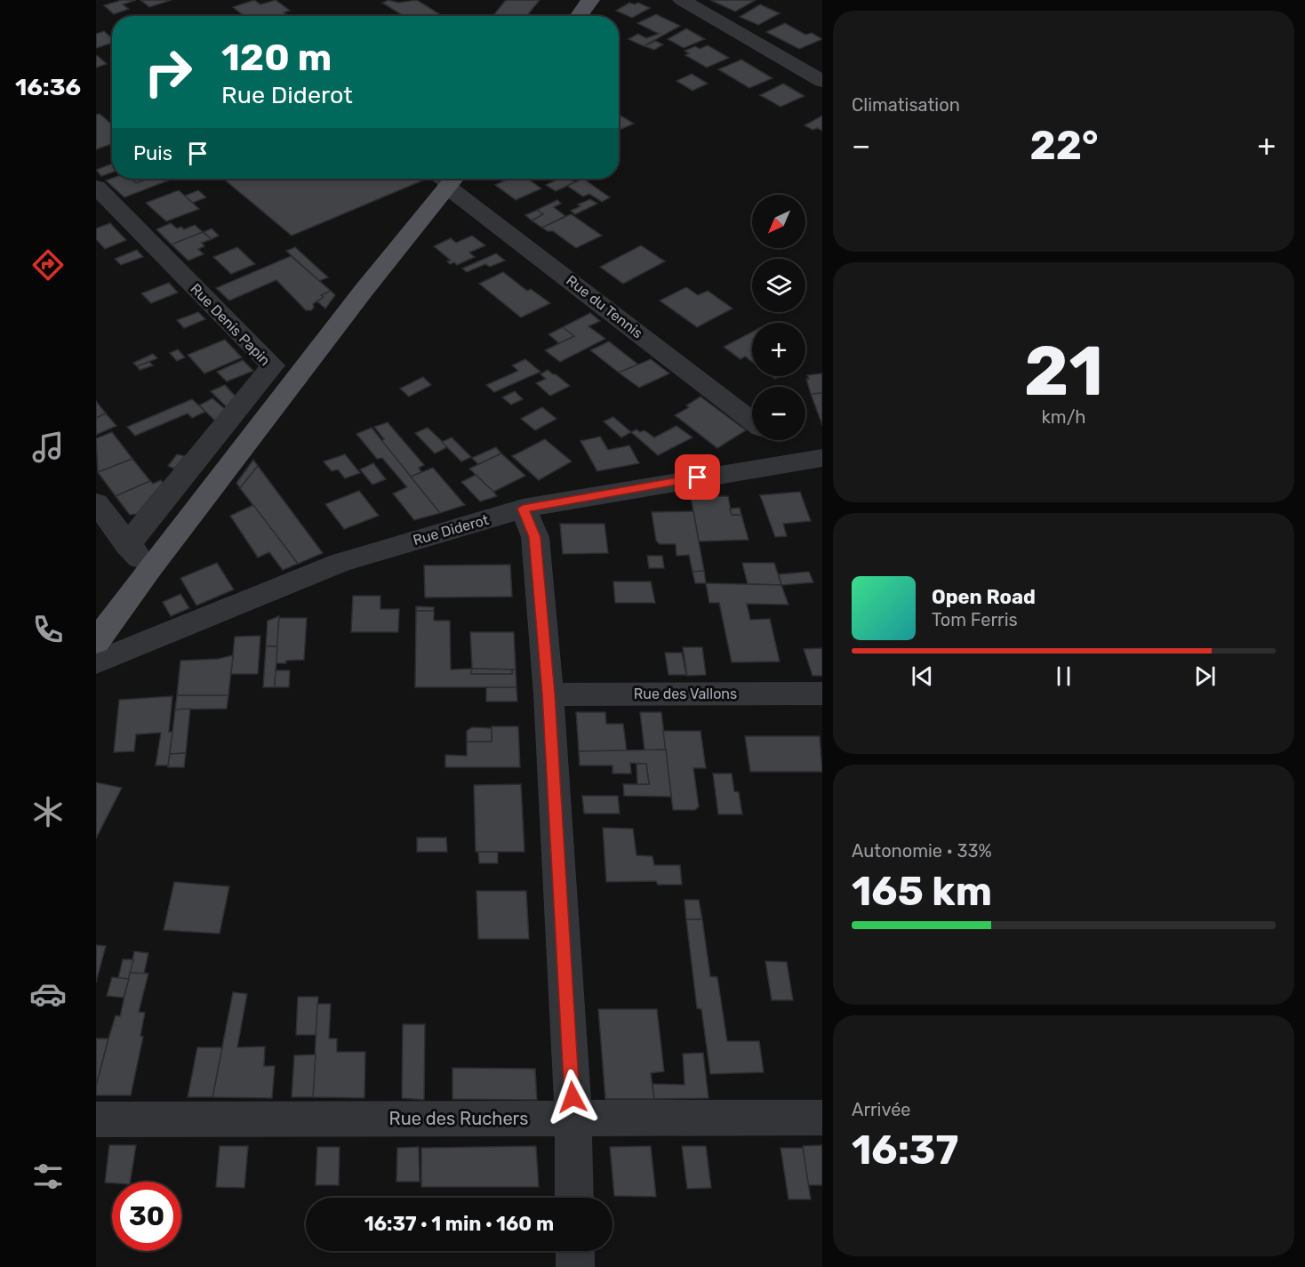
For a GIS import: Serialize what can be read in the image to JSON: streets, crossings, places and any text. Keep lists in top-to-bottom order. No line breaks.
{"streets":{"street":["Rue du Tennis","Rue Denis Papin","Rue Diderot","Rue des Vallons","Rue des Ruchers"]},"north":"bottom left","page":{"tabs":"16:36","tile":["Climatisation",["21","km/h"],["Autonomie · 33%","165 km"],["Arrivée","16:37"]],"turn":["120 m","Rue Diderot"],"heat":["−","22°","+"],"then":"Puis","map_buttons":["+","−"],"song":["Open Road","Tom Ferris"],"limit":"30","trip":"16:37 · 1 min · 160 m"}}
